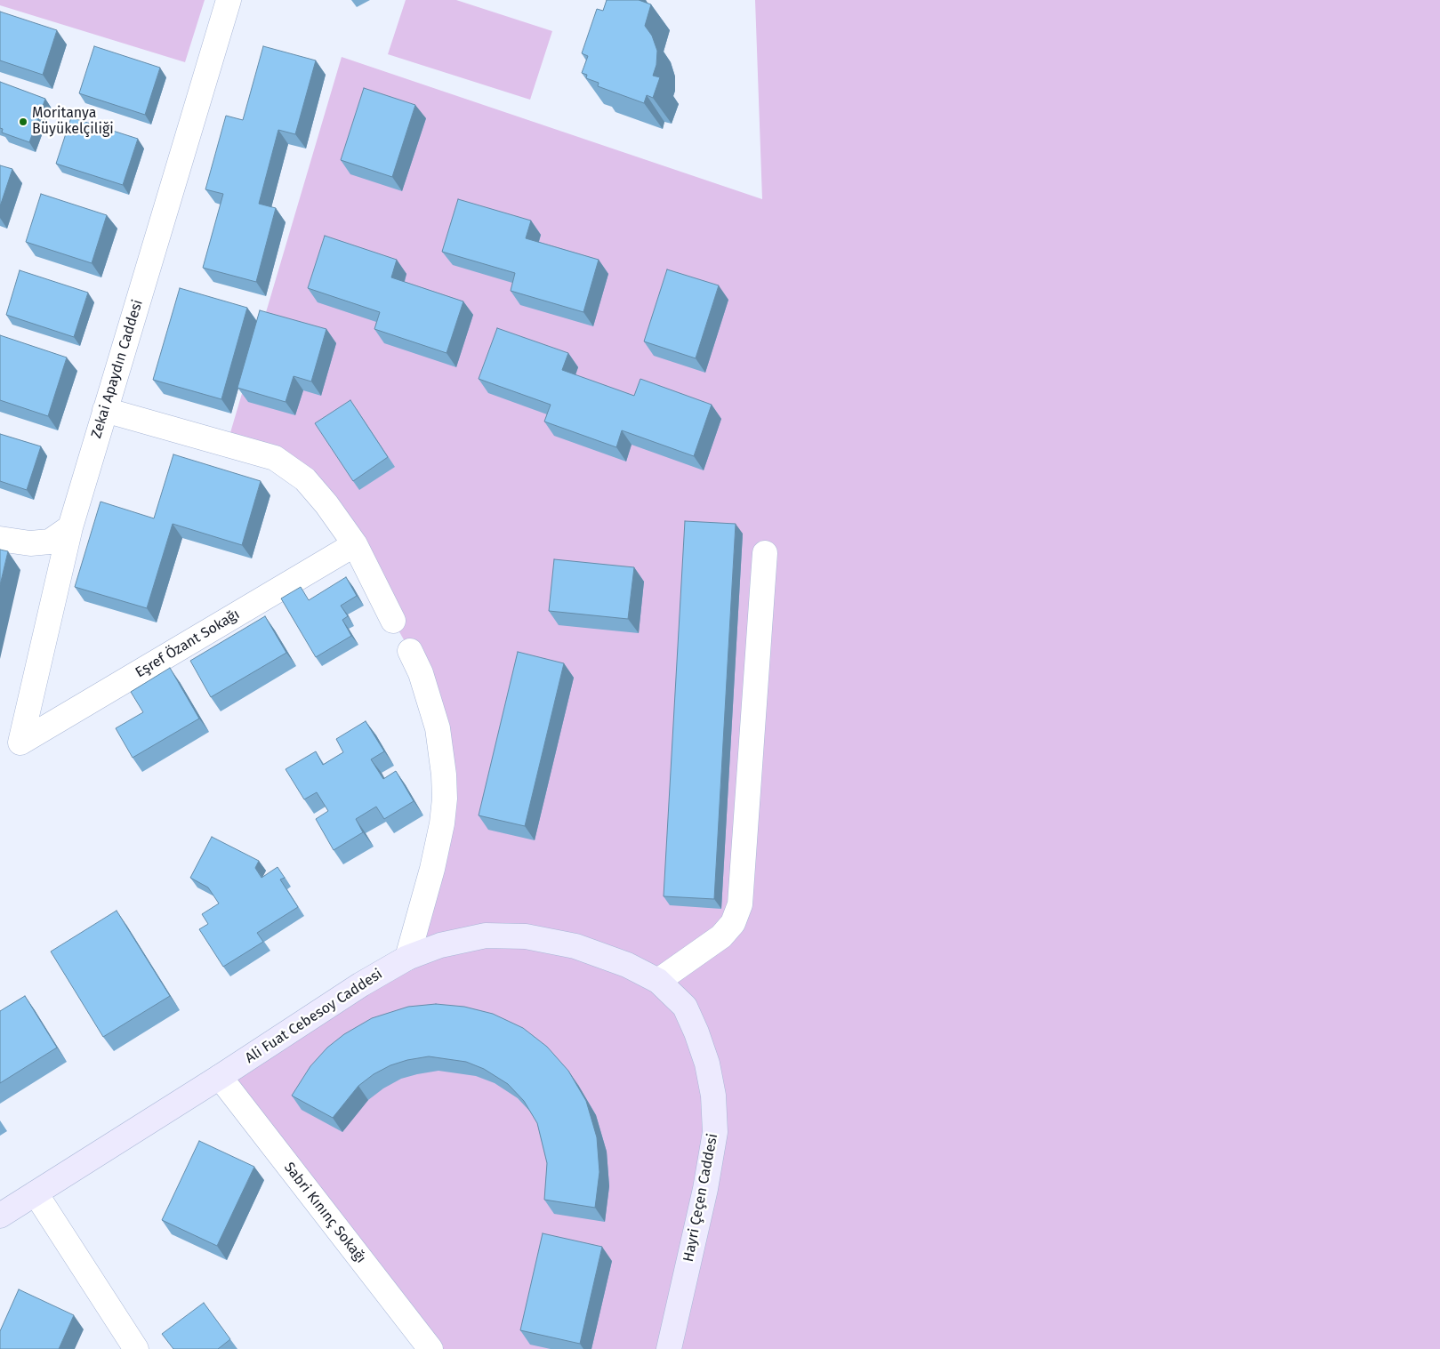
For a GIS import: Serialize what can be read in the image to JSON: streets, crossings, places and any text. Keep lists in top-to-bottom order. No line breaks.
{"streets":{"street":["Zekai Apaydın Caddesi","Eşref Özant Sokağı","Ali Fuat Cebesoy Caddesi","Hayri Çeçen Caddesi","Sabri Kınınç Sokağı"]},"crossings":[["Zekai Apaydın Caddesi","Eşref Özant Sokağı"],["Ali Fuat Cebesoy Caddesi","Hayri Çeçen Caddesi"],["Ali Fuat Cebesoy Caddesi","Sabri Kınınç Sokağı"]],"places":["Moritanya Büyükelçiliği"]}
